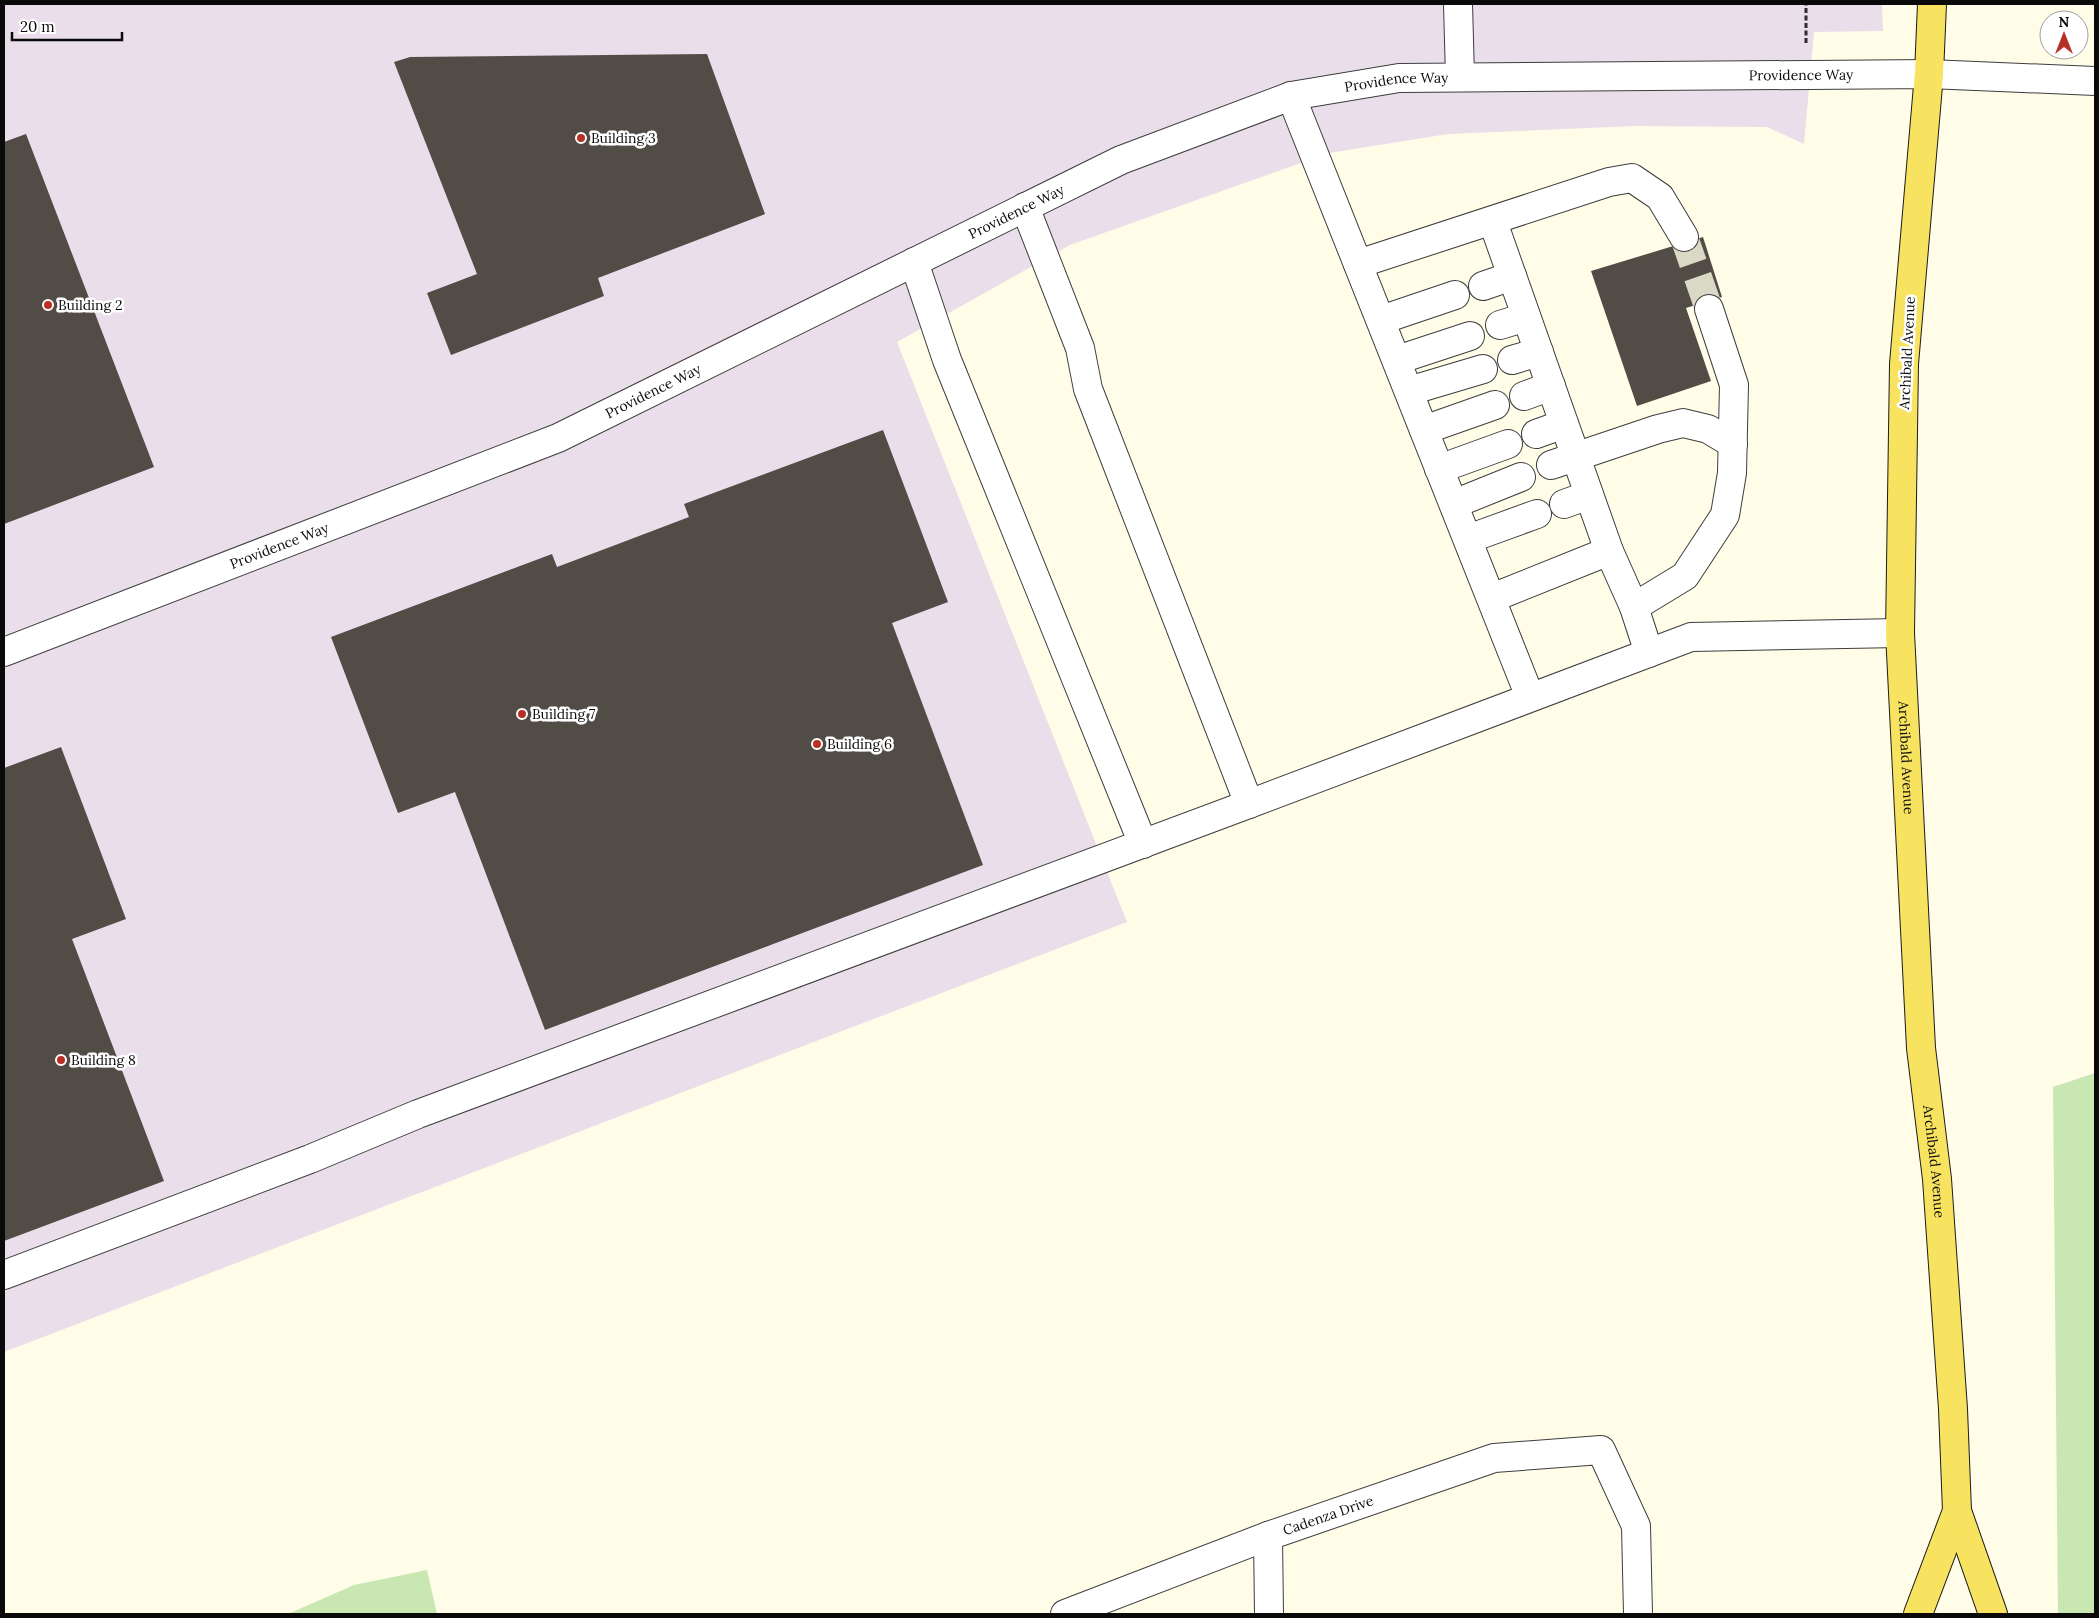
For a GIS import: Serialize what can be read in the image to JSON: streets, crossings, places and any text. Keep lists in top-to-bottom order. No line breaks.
{"streets":{"main road":["Archibald Avenue"],"street":["Providence Way","Cadenza Drive"]},"crossings":[["Providence Way","Archibald Avenue"]],"places":["Building 3","Building 2","Building 7","Building 6","Building 8"],"scale_bar":"20 m","north":"top"}
